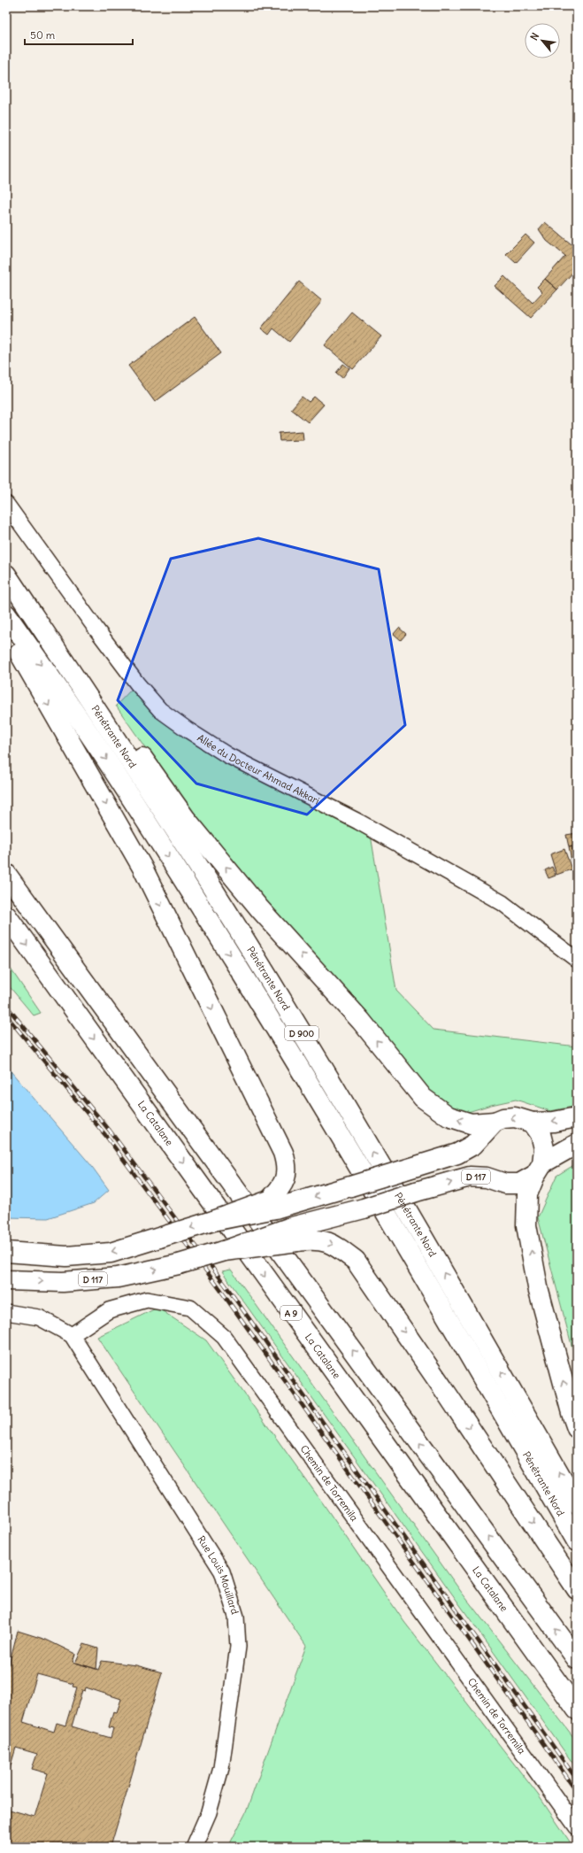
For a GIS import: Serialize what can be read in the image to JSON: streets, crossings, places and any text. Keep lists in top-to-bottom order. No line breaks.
{"streets":{"main road":["Pénétrante Nord","D 900","La Catalane","D 117","A 9"],"street":["Allée du Docteur Ahmad Akkari","Chemin de Torremila","Rue Louis Mouillard"]},"crossings":[["Chemin de Torremila","Rue Louis Mouillard"]],"scale_bar":"50 m","north":"top left"}
